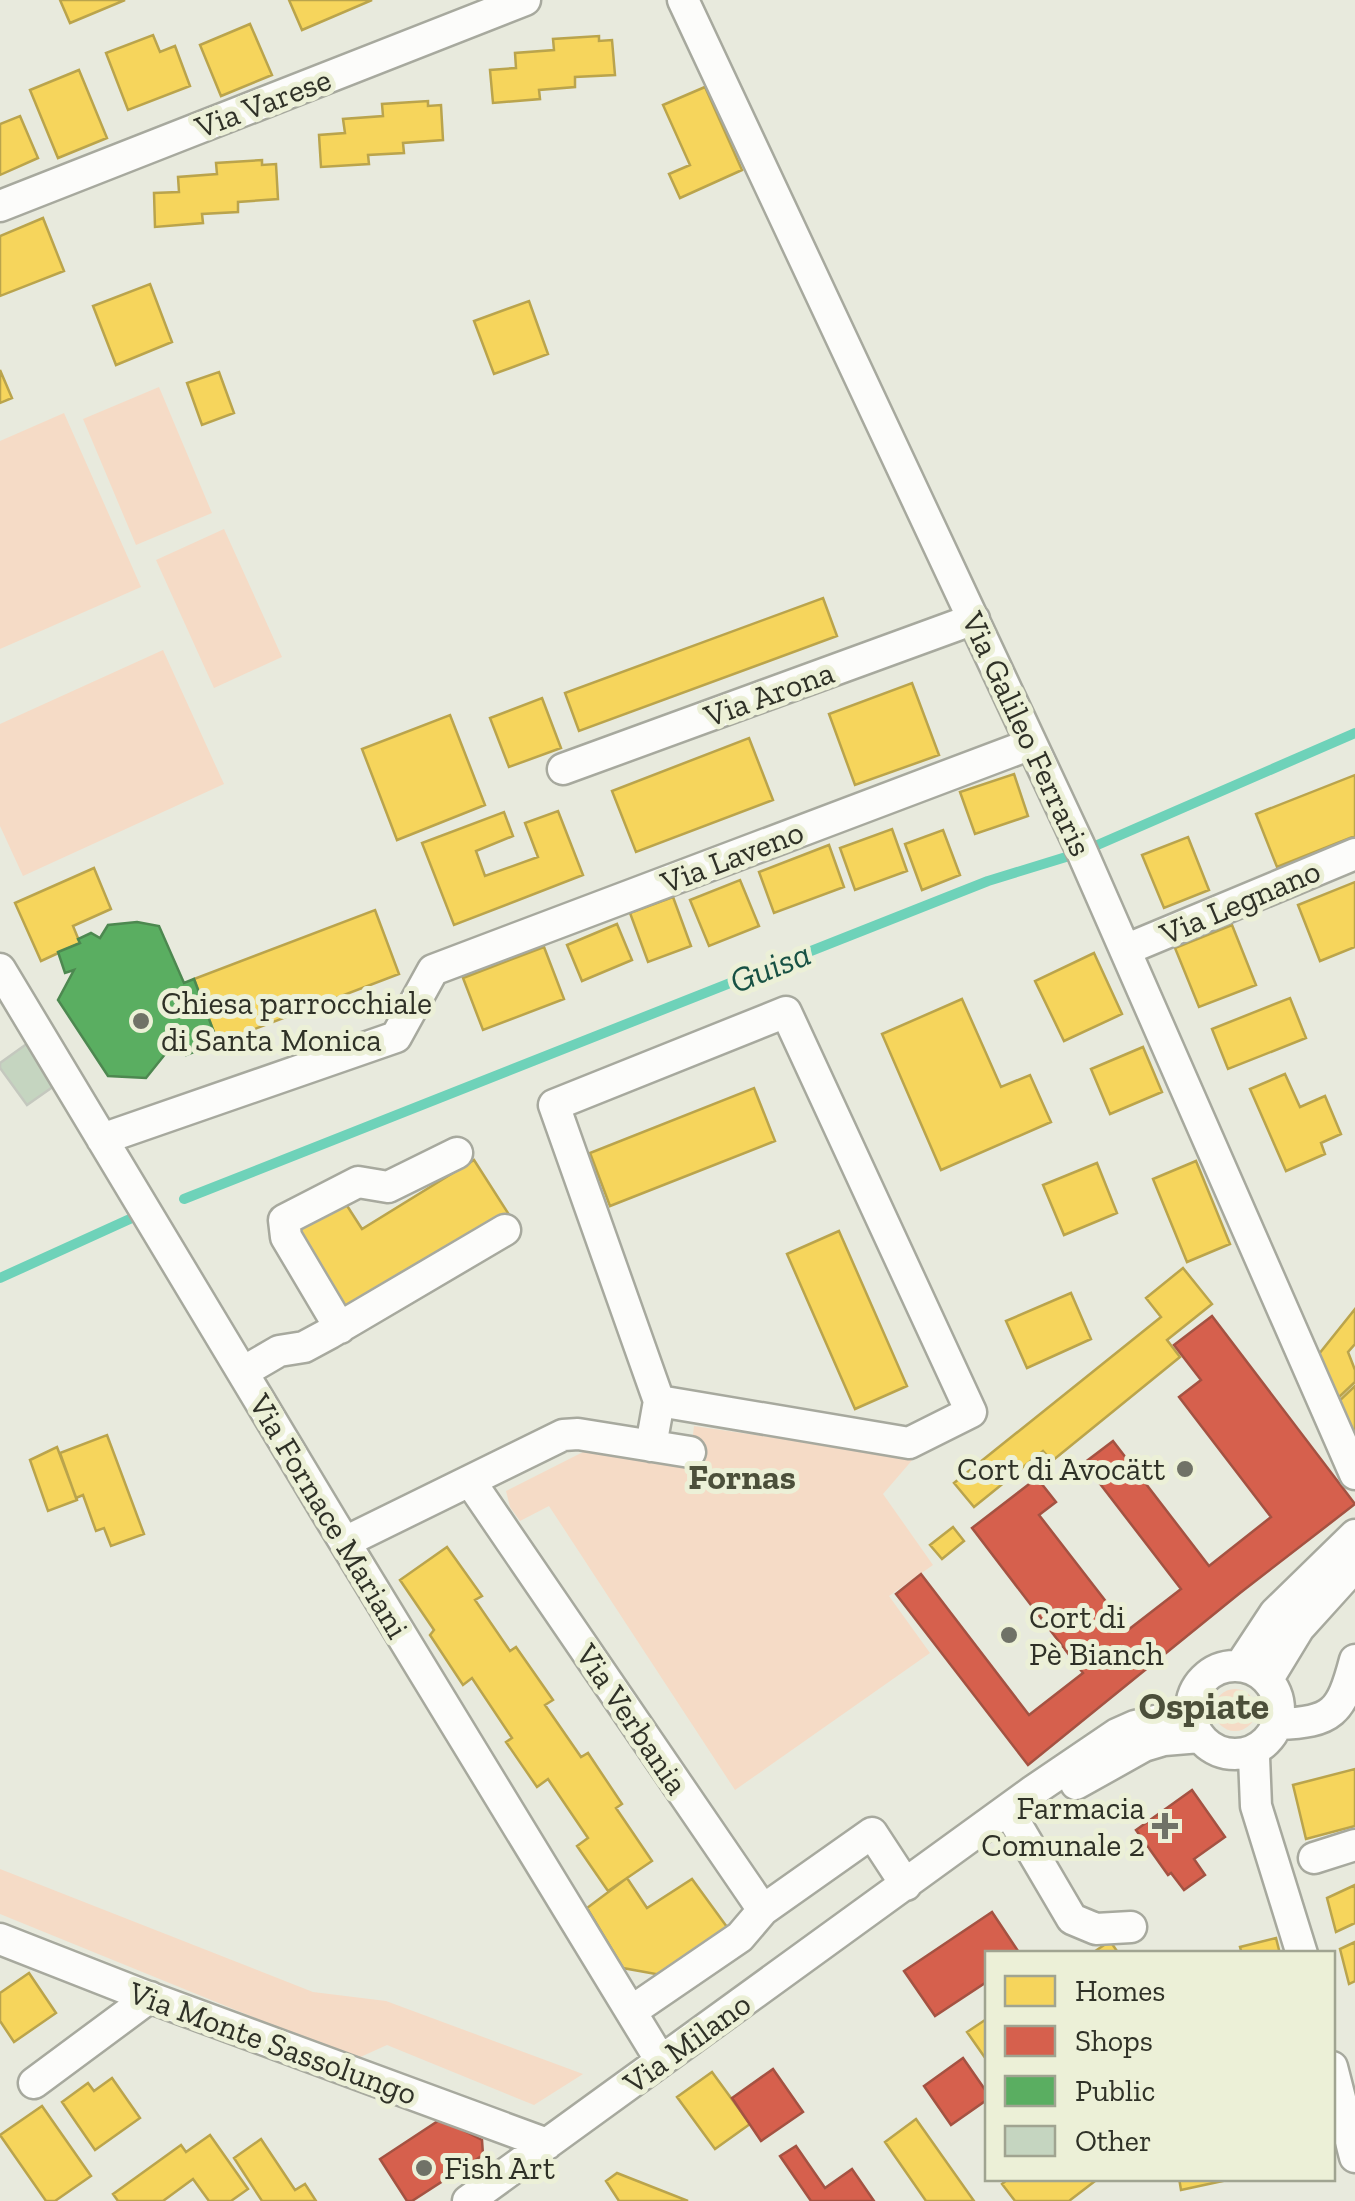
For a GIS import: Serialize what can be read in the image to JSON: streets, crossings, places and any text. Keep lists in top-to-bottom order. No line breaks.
{"streets":{"street":["Via Varese","Via Arona","Via Galileo Ferraris","Via Laveno","Via Legnano","Via Fornace Mariani","Via Verbania","Via Monte Sassolungo","Via Milano"]},"crossings":[["Via Arona","Via Galileo Ferraris"],["Via Galileo Ferraris","Via Laveno"],["Via Galileo Ferraris","Via Legnano"],["Via Laveno","Via Fornace Mariani"],["Via Fornace Mariani","Via Milano"],["Via Monte Sassolungo","Via Milano"]],"districts":["Fornas","Ospiate"],"water":["Guisa"],"places":{"other":["Chiesa parrocchiale di Santa Monica","Cort di Avocätt","Cort di Pè Bianch","Fish Art"],"health":["Farmacia Comunale 2"]},"legend":["Homes","Shops","Public","Other"]}
